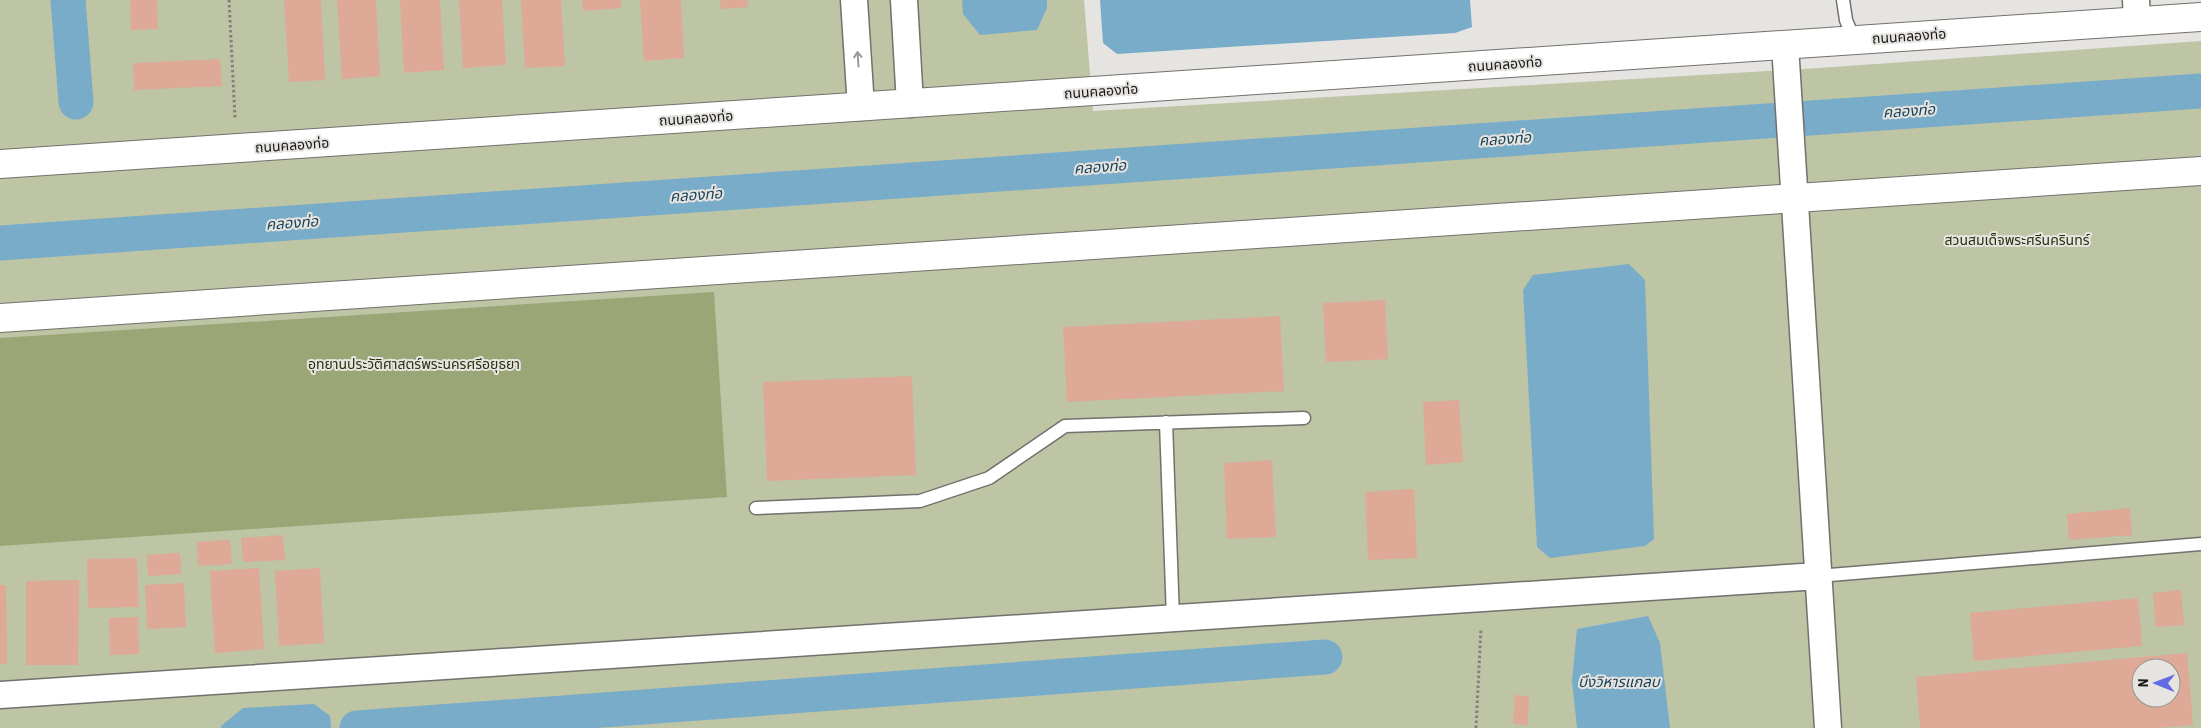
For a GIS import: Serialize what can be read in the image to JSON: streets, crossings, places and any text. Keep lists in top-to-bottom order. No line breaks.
{"streets":{"street":["ถนนคลองท่อ"]},"water":["คลองท่อ","บึงวิหารแกลบ"],"parks":["สวนสมเด็จพระศรีนครินทร์","อุทยานประวัติศาสตร์พระนครศรีอยุธยา"],"north":"left"}
